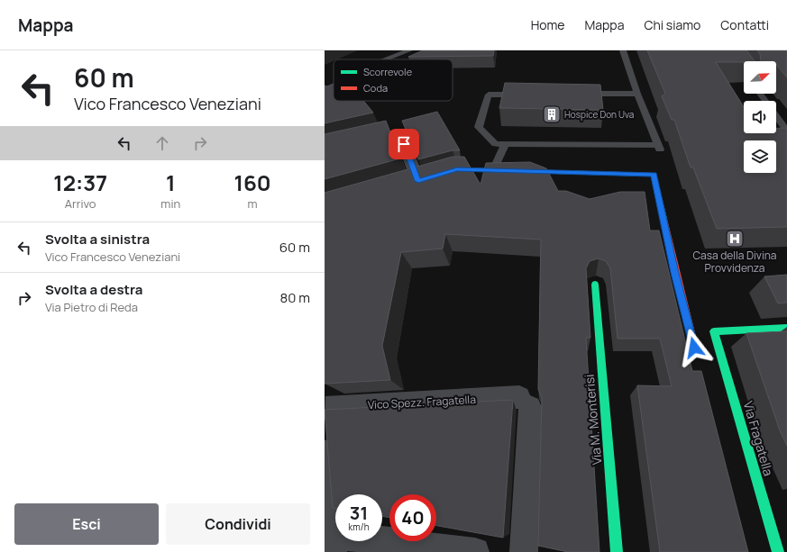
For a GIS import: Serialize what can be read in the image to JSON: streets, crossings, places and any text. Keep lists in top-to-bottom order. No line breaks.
{"streets":{"street":["Vico Spezz. Fragatella","Via M. Monterisi","Via Fragatella"]},"places":{"building":["Hospice Don Uva"],"hospital":["Casa della Divina Provvidenza"]},"legend":["Scorrevole","Coda"],"north":"top right","page":{"header":"Mappa","nav":["Home","Mappa","Chi siamo","Contatti"],"turn":["60 m","Vico Francesco Veneziani"],"eta":["12:37","Arrivo","1","min","160","m"],"list":[{"name":"Svolta a sinistra","note":"Vico Francesco Veneziani","value":"60 m"},{"name":"Svolta a destra","note":"Via Pietro di Reda","value":"80 m"}],"speed":"31 km/h","limit":"40","buttons":["Esci","Condividi"]}}
